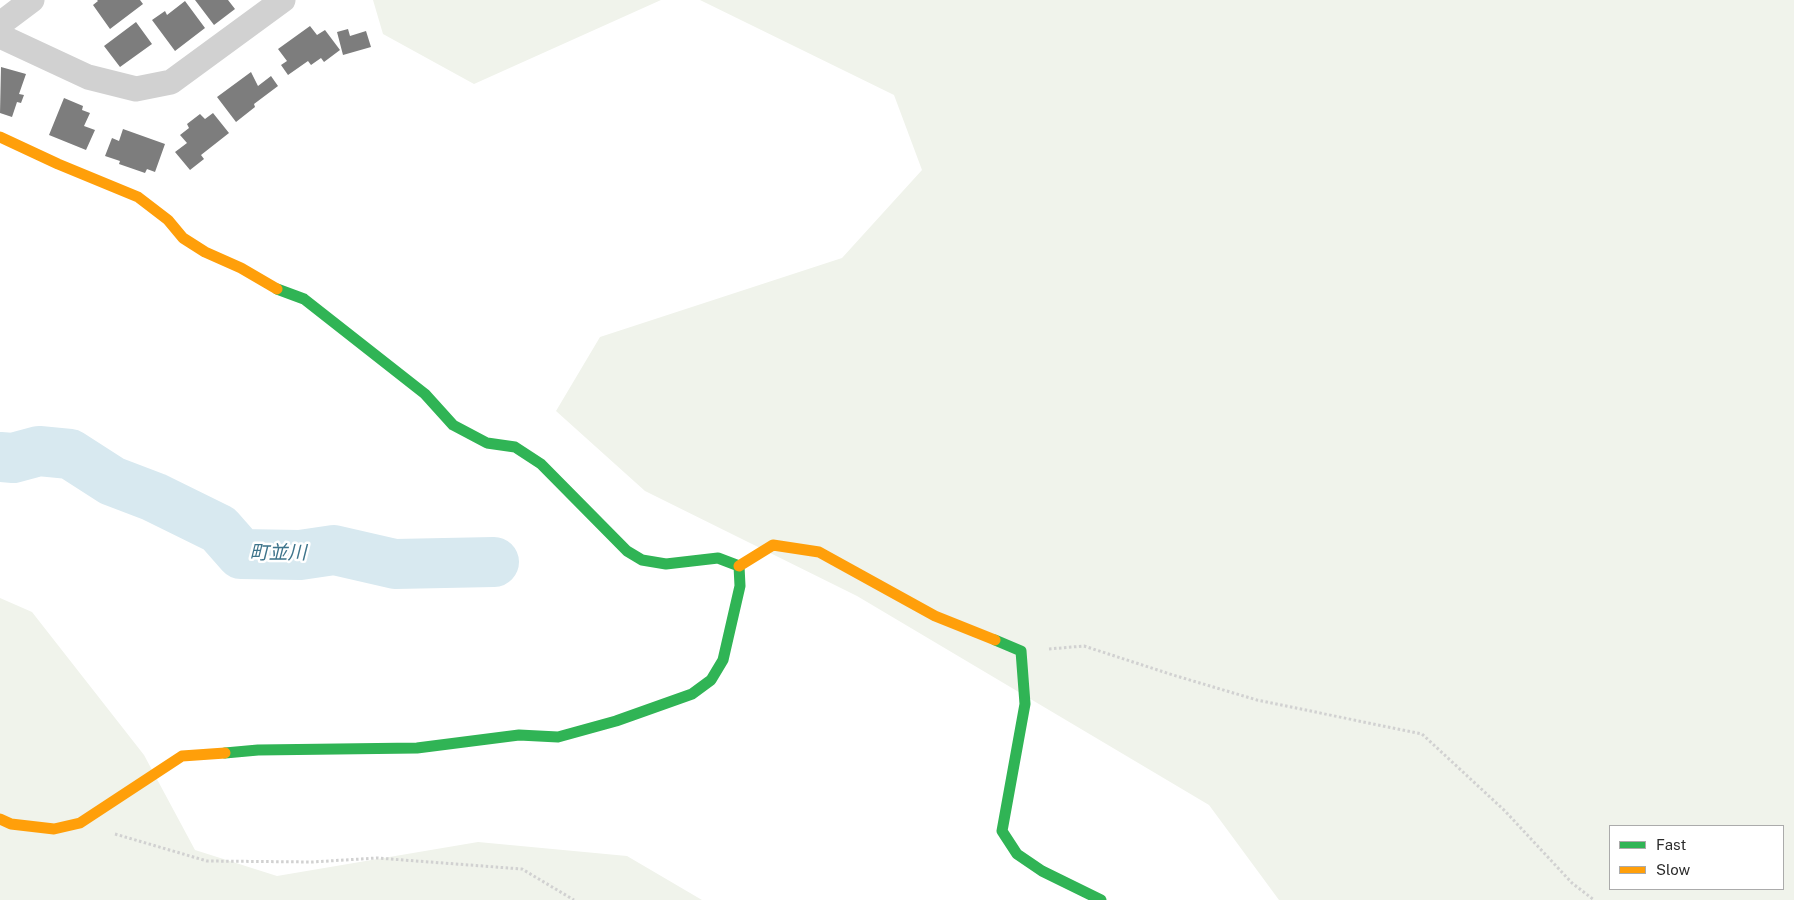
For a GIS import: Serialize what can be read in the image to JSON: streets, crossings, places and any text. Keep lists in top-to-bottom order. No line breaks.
{"water":["町並川"],"legend":["Fast","Slow"]}
